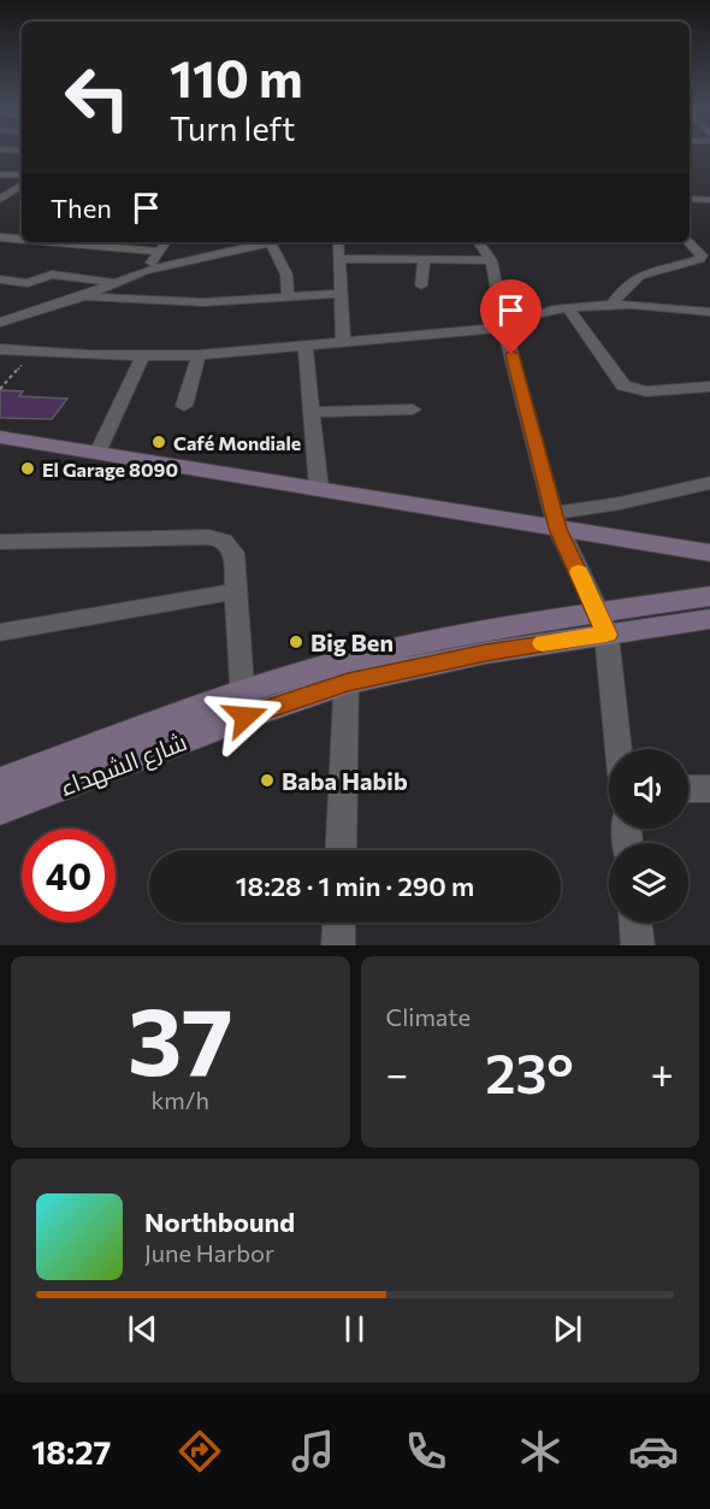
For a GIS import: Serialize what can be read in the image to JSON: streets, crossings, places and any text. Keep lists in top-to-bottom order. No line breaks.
{"streets":{"street":["شارع الشهداء"]},"places":["Café Mondiale","El Garage 8090","Big Ben","Baba Habib"],"page":{"turn":["110 m","Turn left"],"then":"Then","limit":"40","trip":"18:28 · 1 min · 290 m","tile":[["37","km/h"],"Climate"],"heat":["−","23°","+"],"song":["Northbound","June Harbor"],"tabs":"18:27"}}
